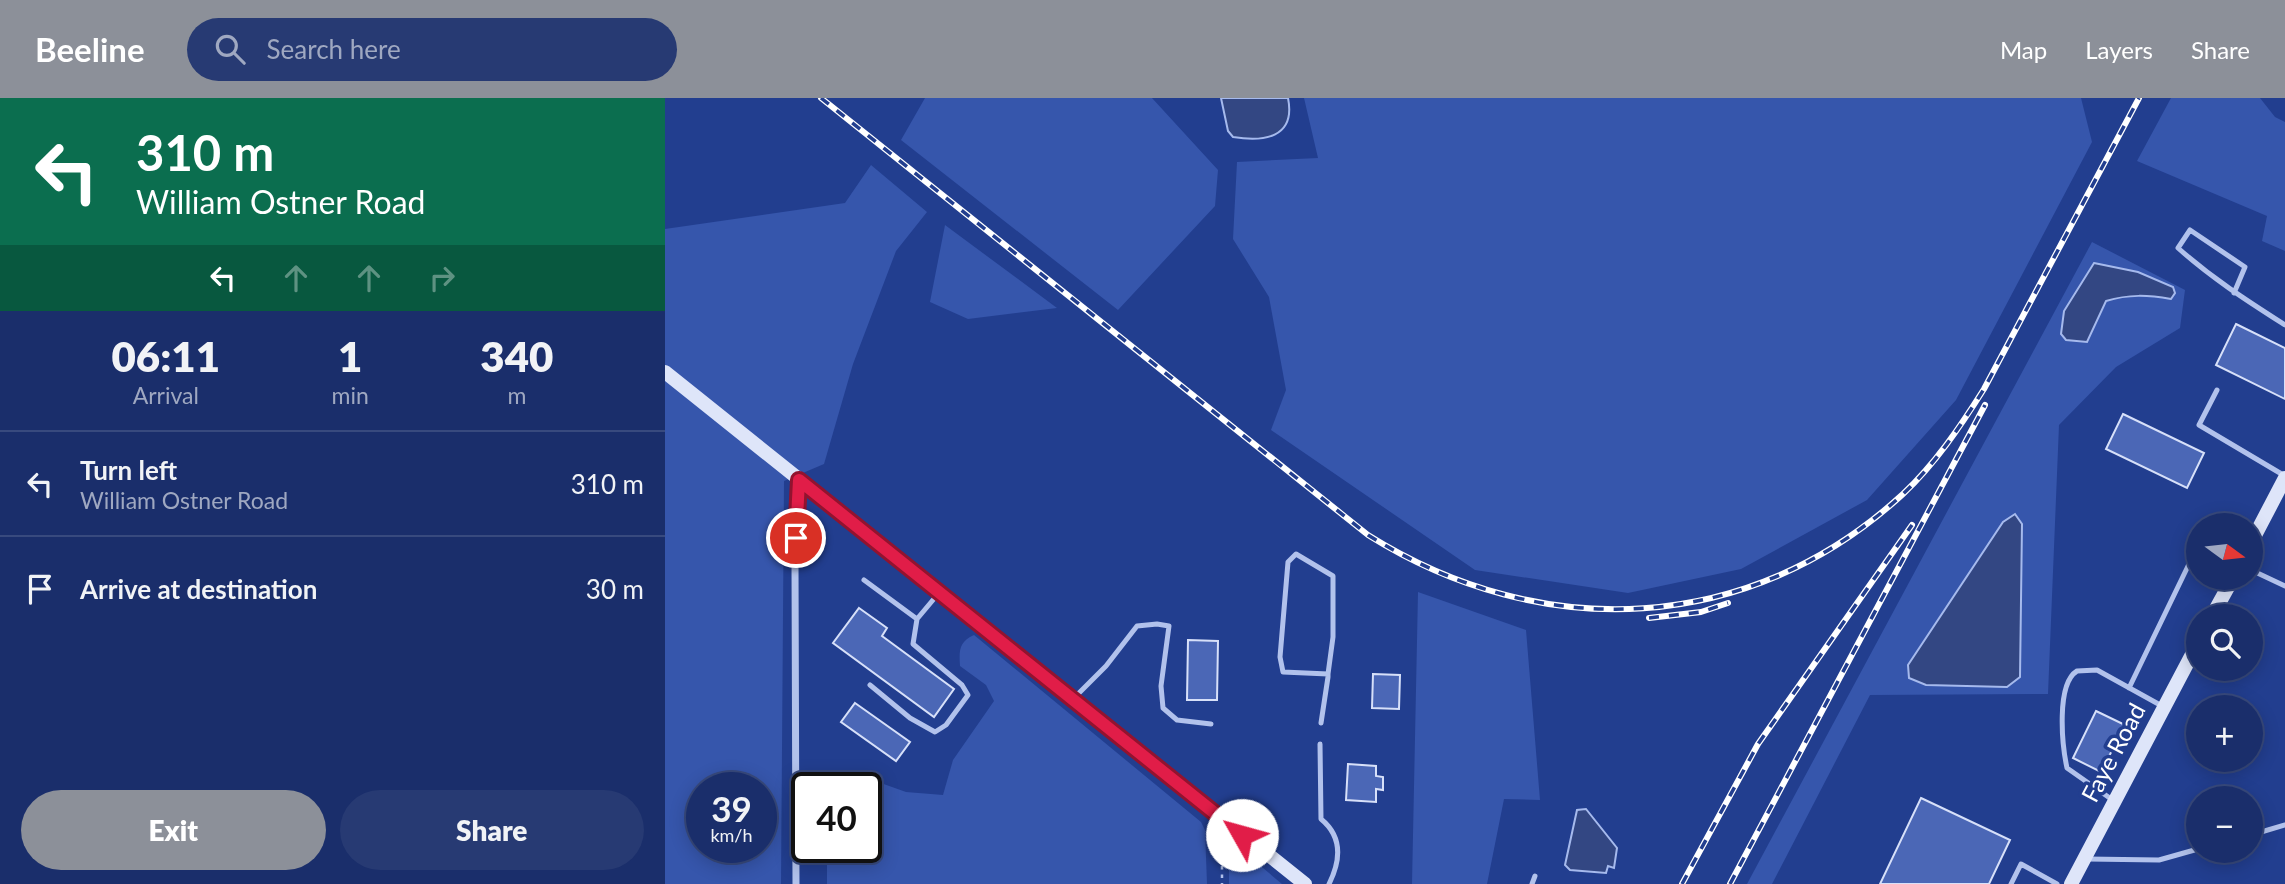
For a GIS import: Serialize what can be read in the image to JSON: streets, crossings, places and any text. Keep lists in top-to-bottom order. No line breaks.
{"streets":{"street":["Faye Road"]},"north":"right","page":{"header":"Beeline","search":"Search here","nav":["Map","Layers","Share"],"turn":["310 m","William Ostner Road"],"eta":["06:11","Arrival","1","min","340","m"],"list":[{"name":"Turn left","note":"William Ostner Road","value":"310 m"},{"name":"Arrive at destination","value":"30 m"}],"map_buttons":["+","−"],"speed":"39 km/h","limit":"40","buttons":["Exit","Share"]}}
